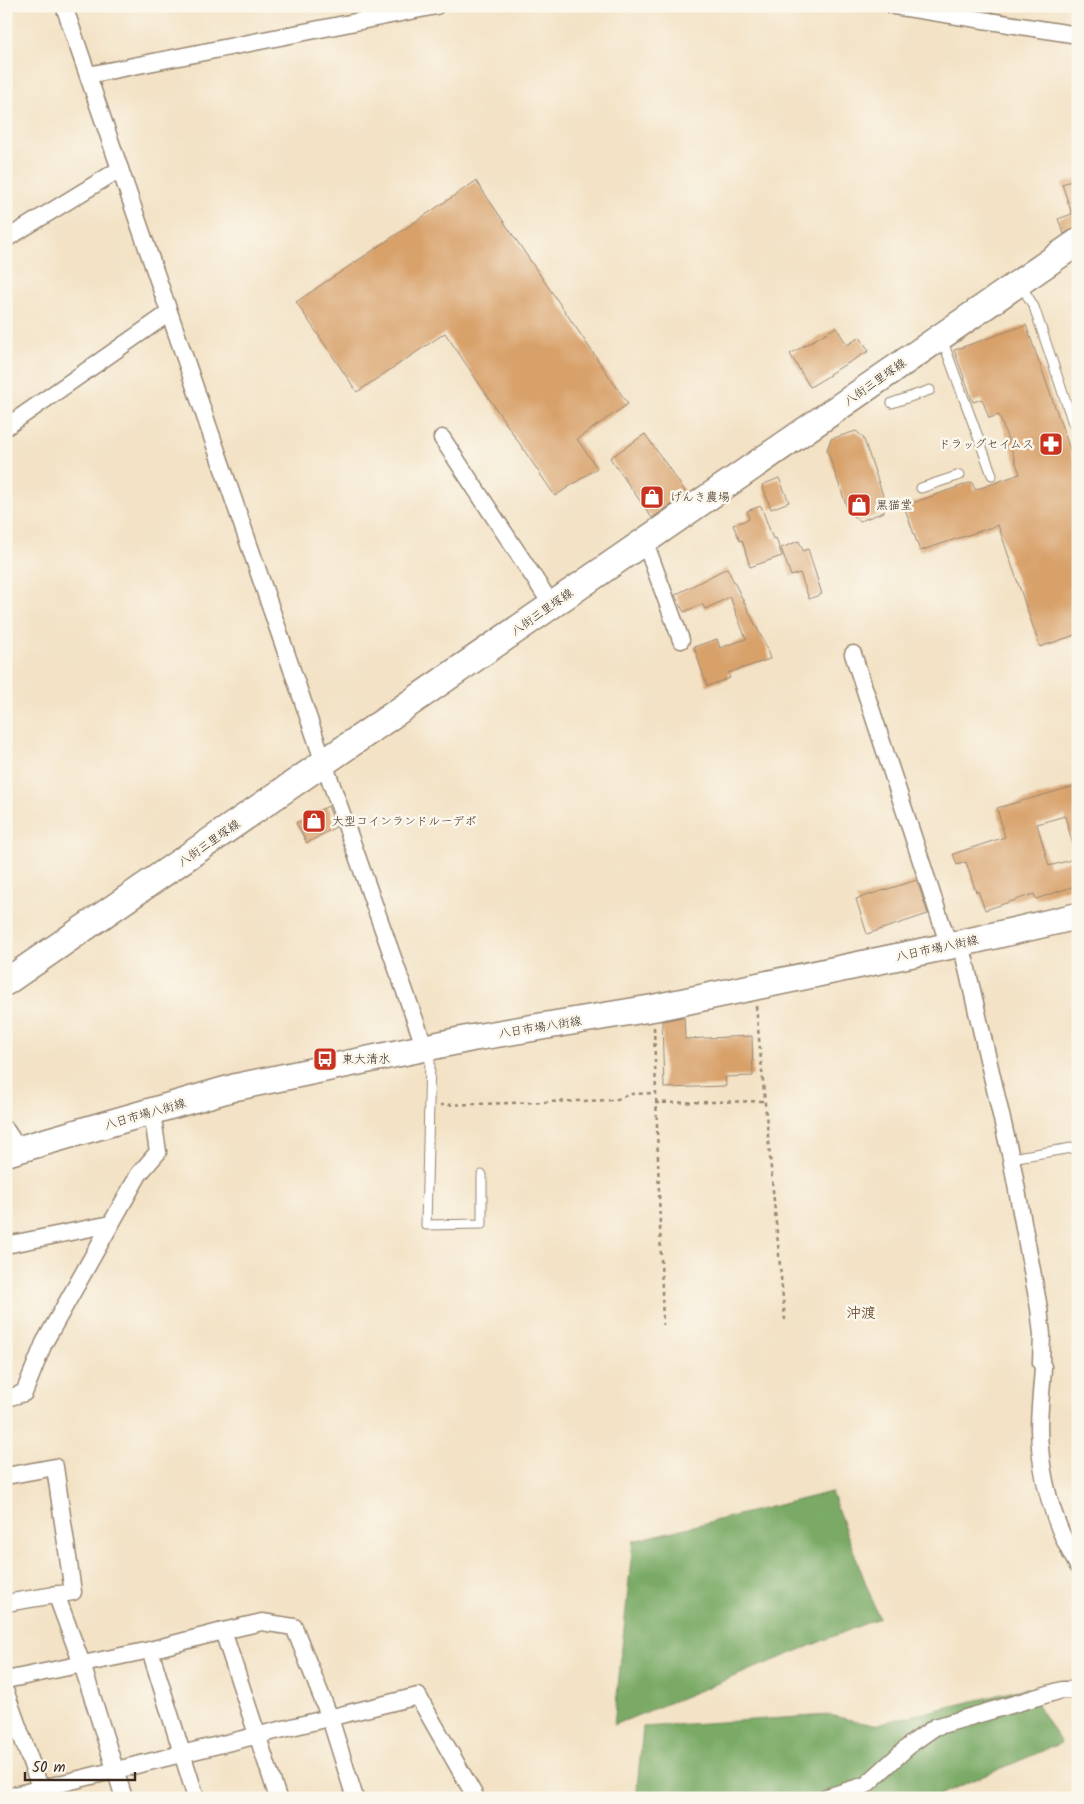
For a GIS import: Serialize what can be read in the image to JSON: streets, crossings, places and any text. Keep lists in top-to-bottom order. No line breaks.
{"streets":{"main road":["八街三里塚線","八日市場八街線"]},"districts":["沖渡"],"places":{"pharmacy":["ドラッグセイムス"],"shop":["げんき農場","黒猫堂","大型コインランドルーデポ"],"bus stop":["東大清水"]},"scale_bar":"50 m"}
